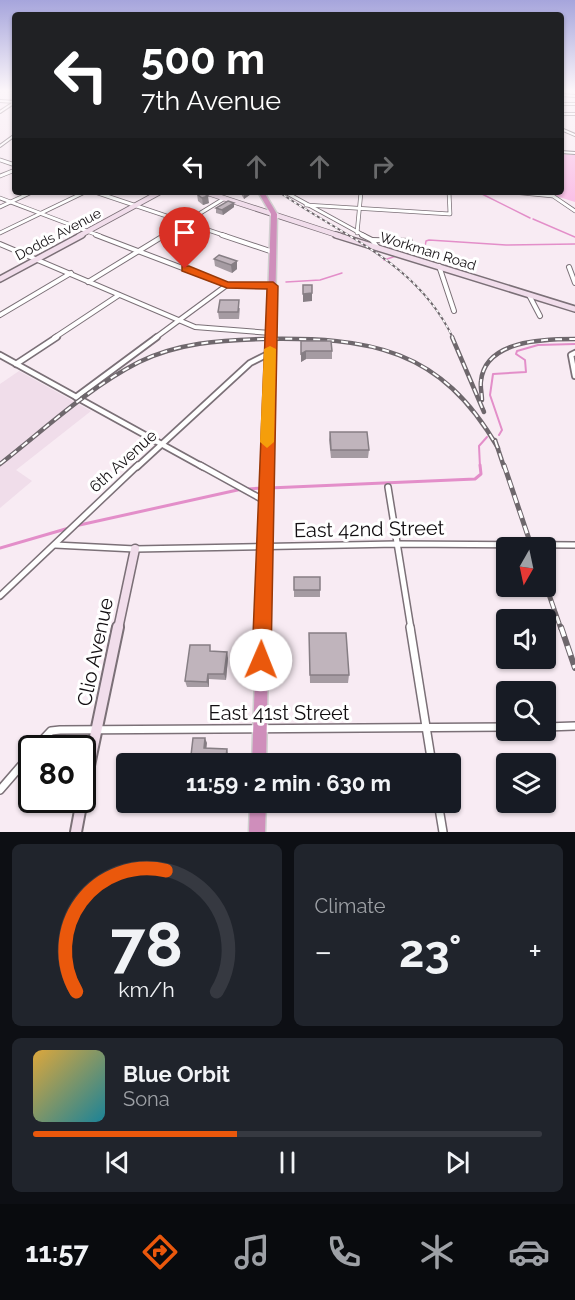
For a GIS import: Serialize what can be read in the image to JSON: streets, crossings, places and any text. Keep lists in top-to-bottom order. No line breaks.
{"streets":{"street":["Dodds Avenue","Workman Road","6th Avenue","East 42nd Street","Clio Avenue","East 41st Street"]},"crossings":[["6th Avenue","East 42nd Street"],["East 42nd Street","Clio Avenue"],["Clio Avenue","East 41st Street"]],"north":"bottom","page":{"turn":["500 m","7th Avenue"],"limit":"80","trip":"11:59 · 2 min · 630 m","tile":"Climate","heat":["−","23°","+"],"song":["Blue Orbit","Sona"],"tabs":"11:57","gauge":["78","km/h"]}}
